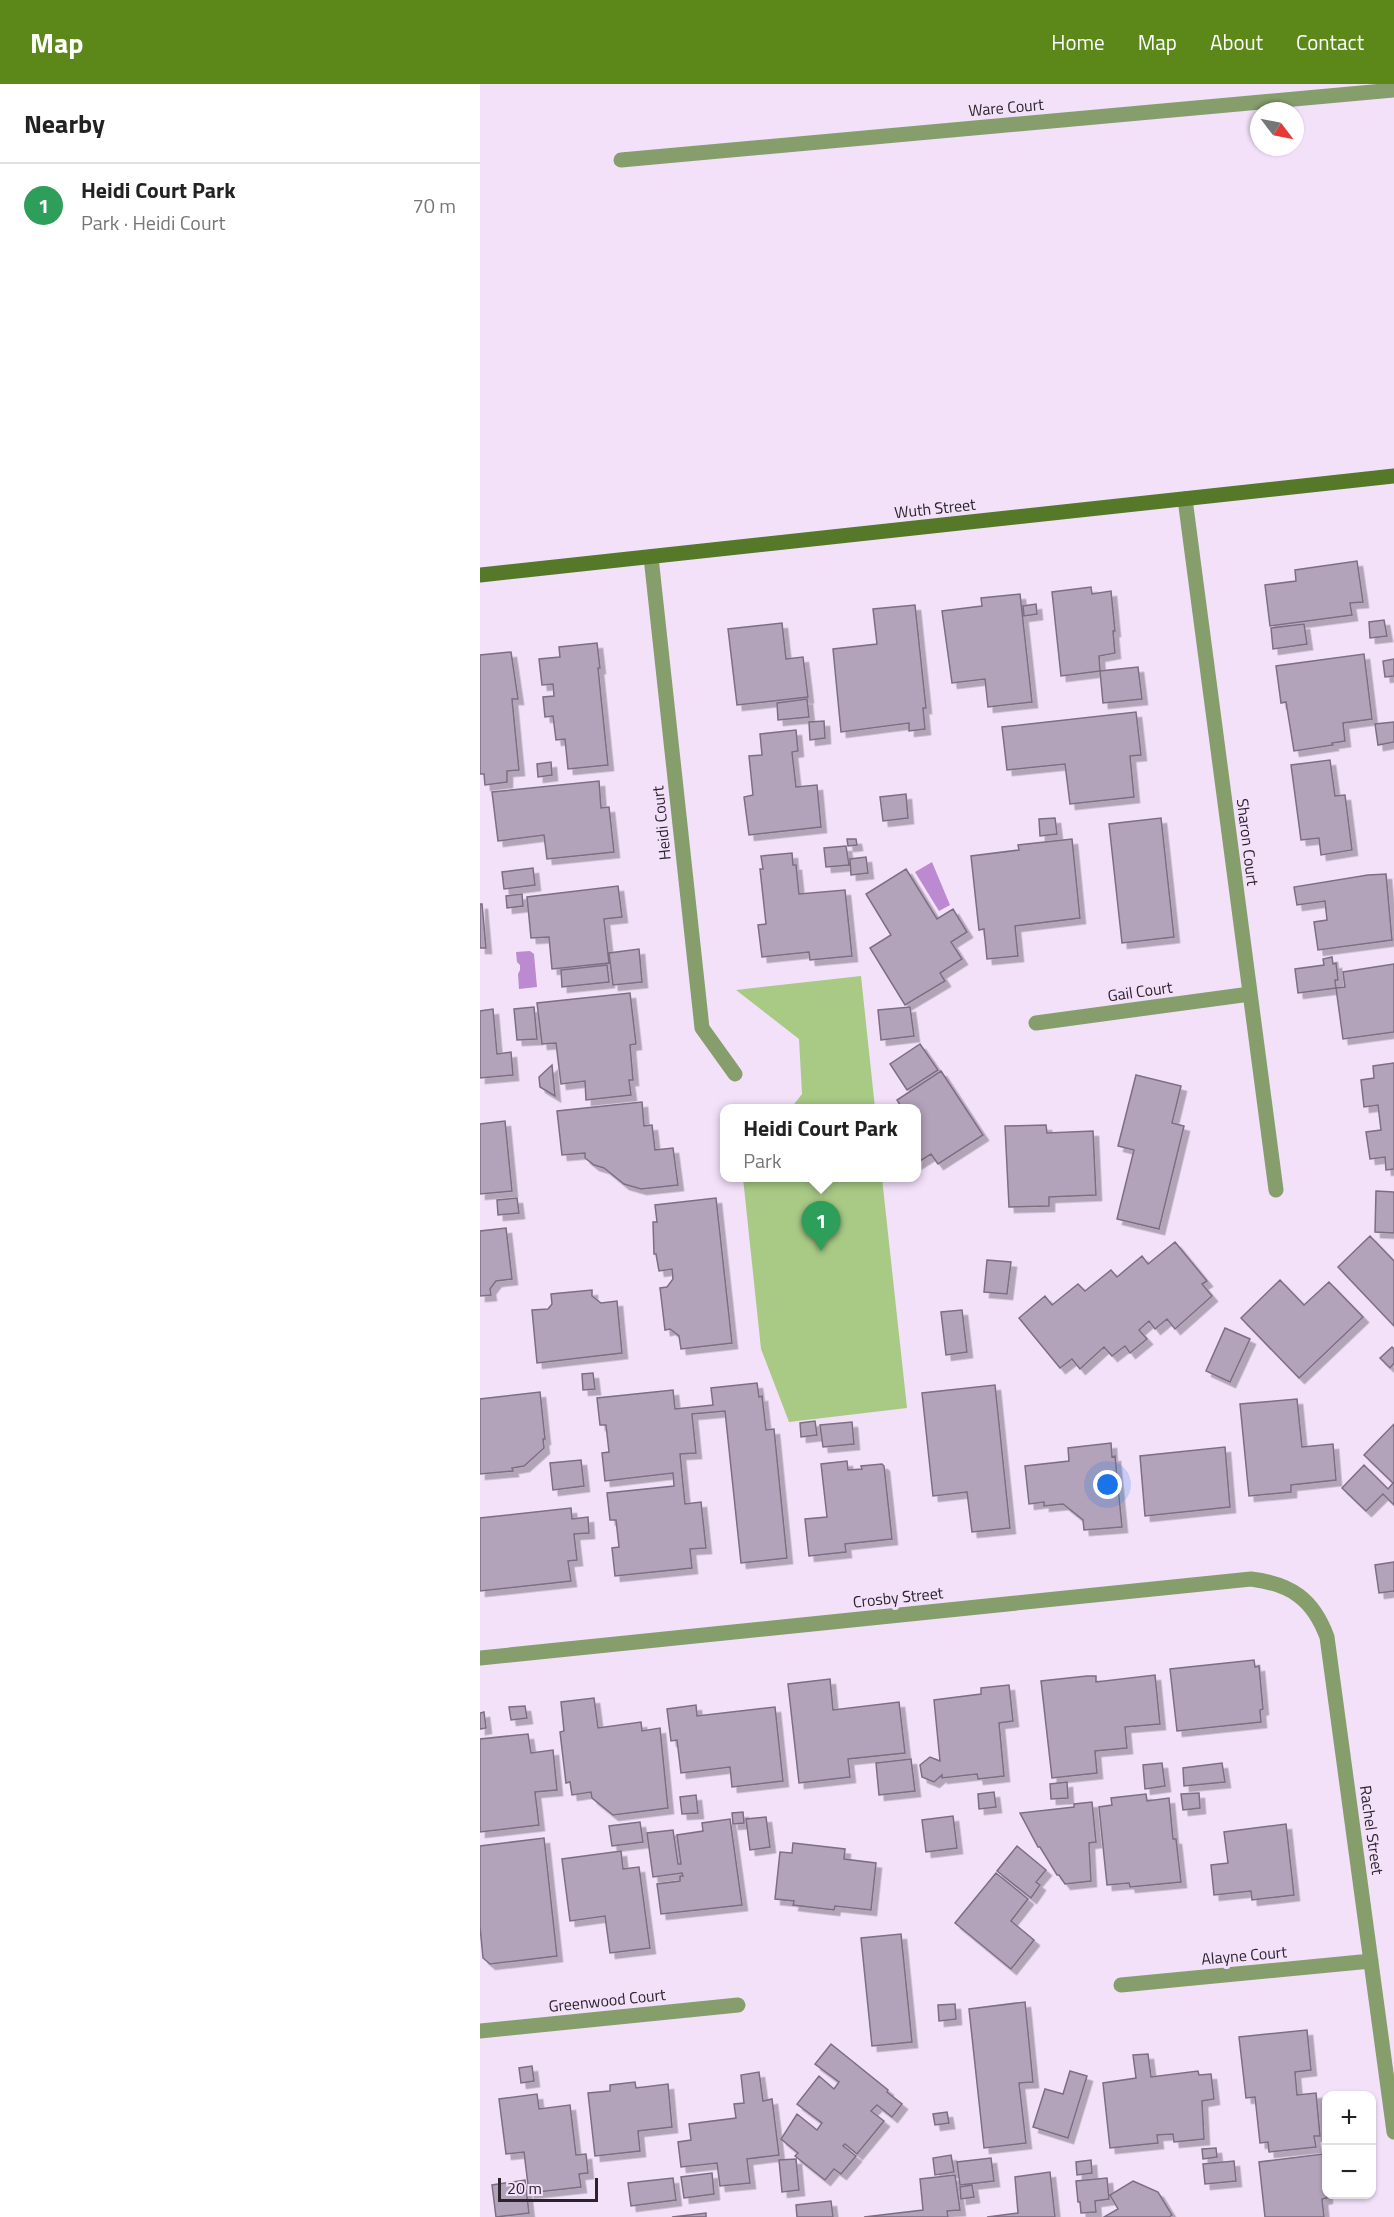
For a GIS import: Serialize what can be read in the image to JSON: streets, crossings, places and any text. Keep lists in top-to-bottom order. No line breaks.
{"streets":{"street":["Ware Court","Wuth Street","Heidi Court","Sharon Court","Gail Court","Crosby Street","Rachel Street","Alayne Court","Greenwood Court"]},"crossings":[["Wuth Street","Heidi Court"],["Wuth Street","Sharon Court"],["Sharon Court","Gail Court"],["Crosby Street","Rachel Street"],["Rachel Street","Alayne Court"]],"scale_bar":"20 m","north":"bottom right","page":{"header":"Map","nav":["Home","Map","About","Contact"],"heading":"Nearby","list":[{"mark":"1","name":"Heidi Court Park","note":"Park · Heidi Court","value":"70 m"}],"popup":["Heidi Court Park","Park"],"pins":"1","map_buttons":["+","−"],"scale":"20 m"}}
